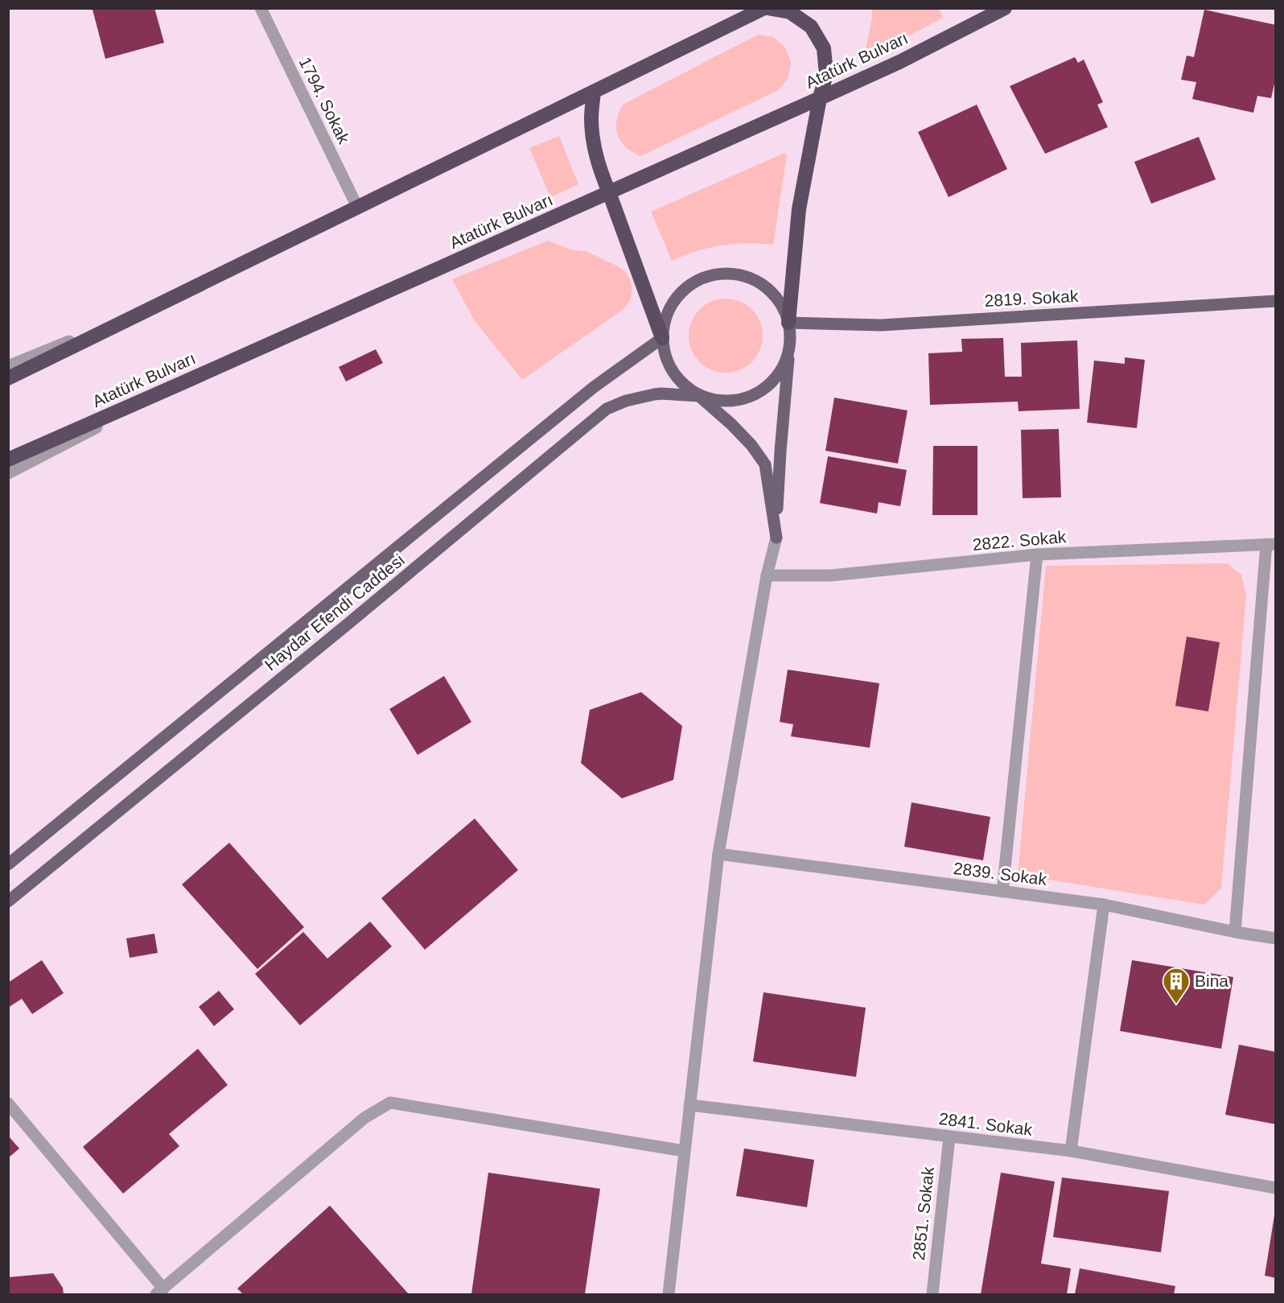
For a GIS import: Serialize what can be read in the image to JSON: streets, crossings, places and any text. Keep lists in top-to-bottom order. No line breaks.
{"streets":{"highway":["Atatürk Bulvarı"],"main road":["2819. Sokak","Haydar Efendi Caddesi"],"street":["1794. Sokak","2822. Sokak","2839. Sokak","2841. Sokak","2851. Sokak"]},"crossings":[["2819. Sokak","Haydar Efendi Caddesi"],["2841. Sokak","2851. Sokak"]],"places":{"building":["Bina"]}}
